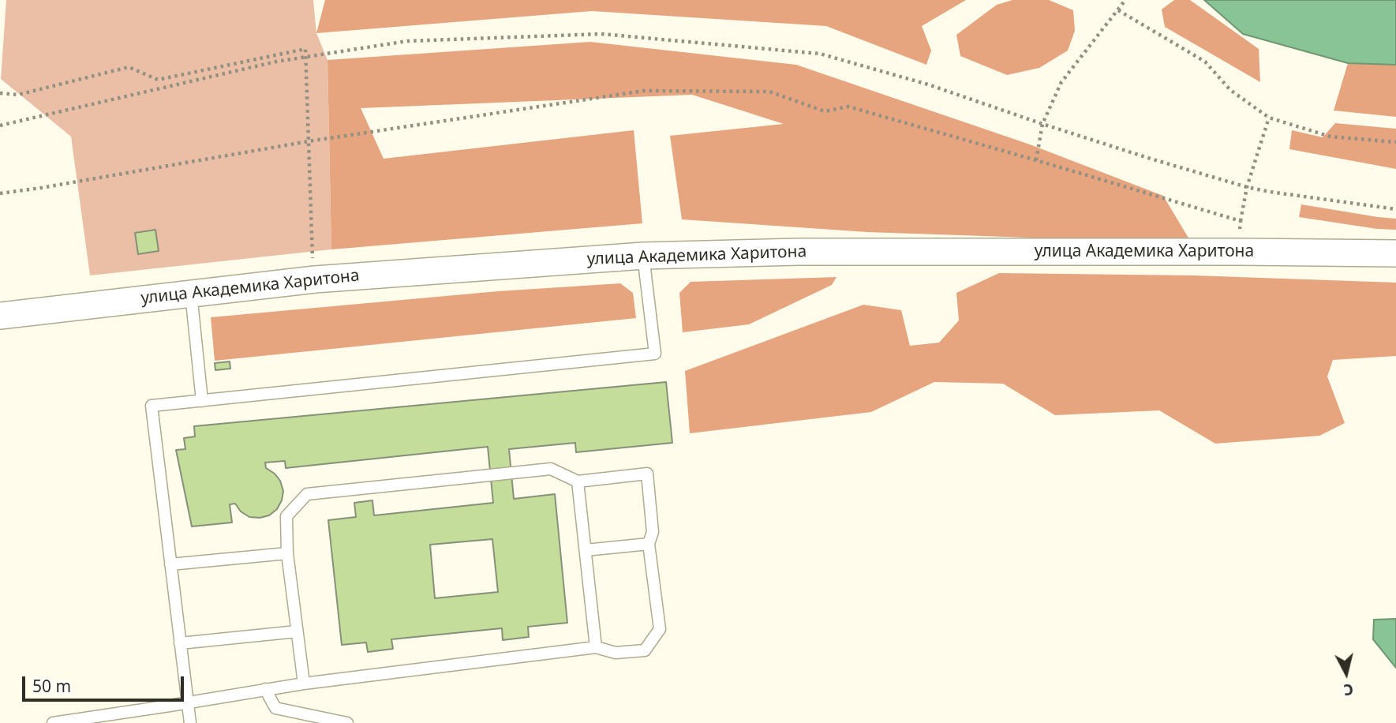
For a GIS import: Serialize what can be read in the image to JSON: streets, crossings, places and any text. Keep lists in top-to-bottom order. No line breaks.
{"streets":{"street":["улица Академика Харитона"]},"scale_bar":"50 m","north":"bottom"}
